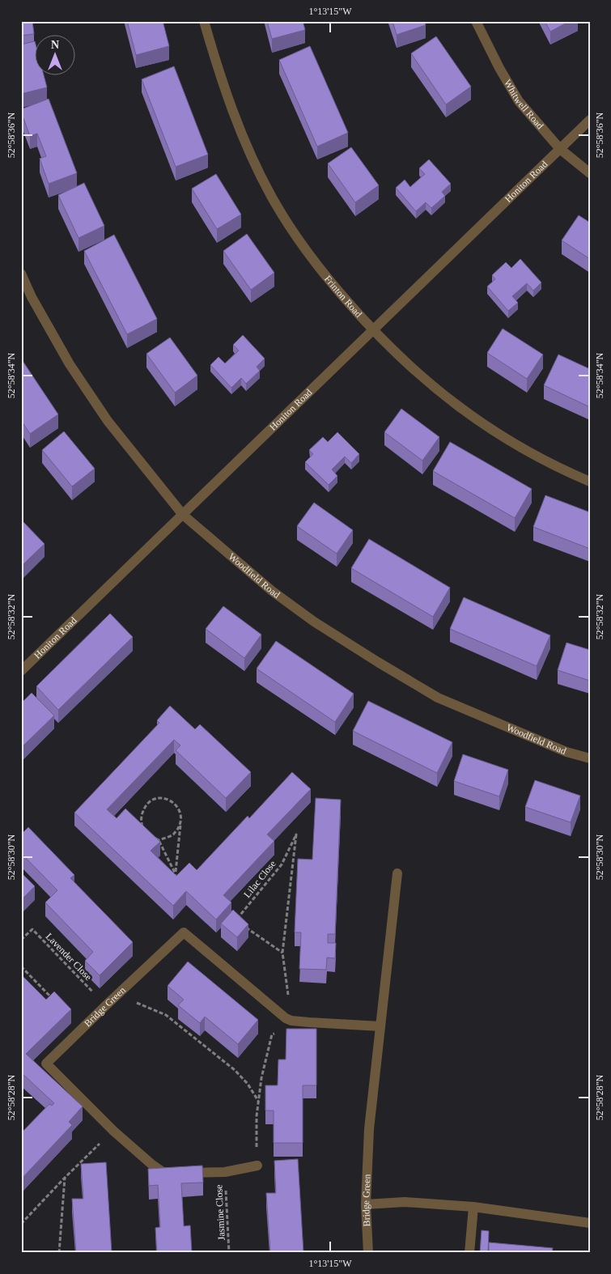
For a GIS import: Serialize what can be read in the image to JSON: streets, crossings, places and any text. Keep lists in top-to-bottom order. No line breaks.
{"streets":{"street":["Whitwell Road","Honiton Road","Frinton Road","Woodfield Road","Bridge Green"],"path":["Lilac Close","Lavender Close","Jasmine Close"]},"crossings":[["Whitwell Road","Honiton Road"],["Honiton Road","Frinton Road"],["Honiton Road","Woodfield Road"],["Lilac Close","Bridge Green"],["Lavender Close","Bridge Green"],["Bridge Green","Jasmine Close"]],"north":"top","coordinates":["1°13'15\"W","52°58'36\"N","52°58'34\"N","52°58'32\"N","52°58'30\"N","52°58'28\"N"]}
